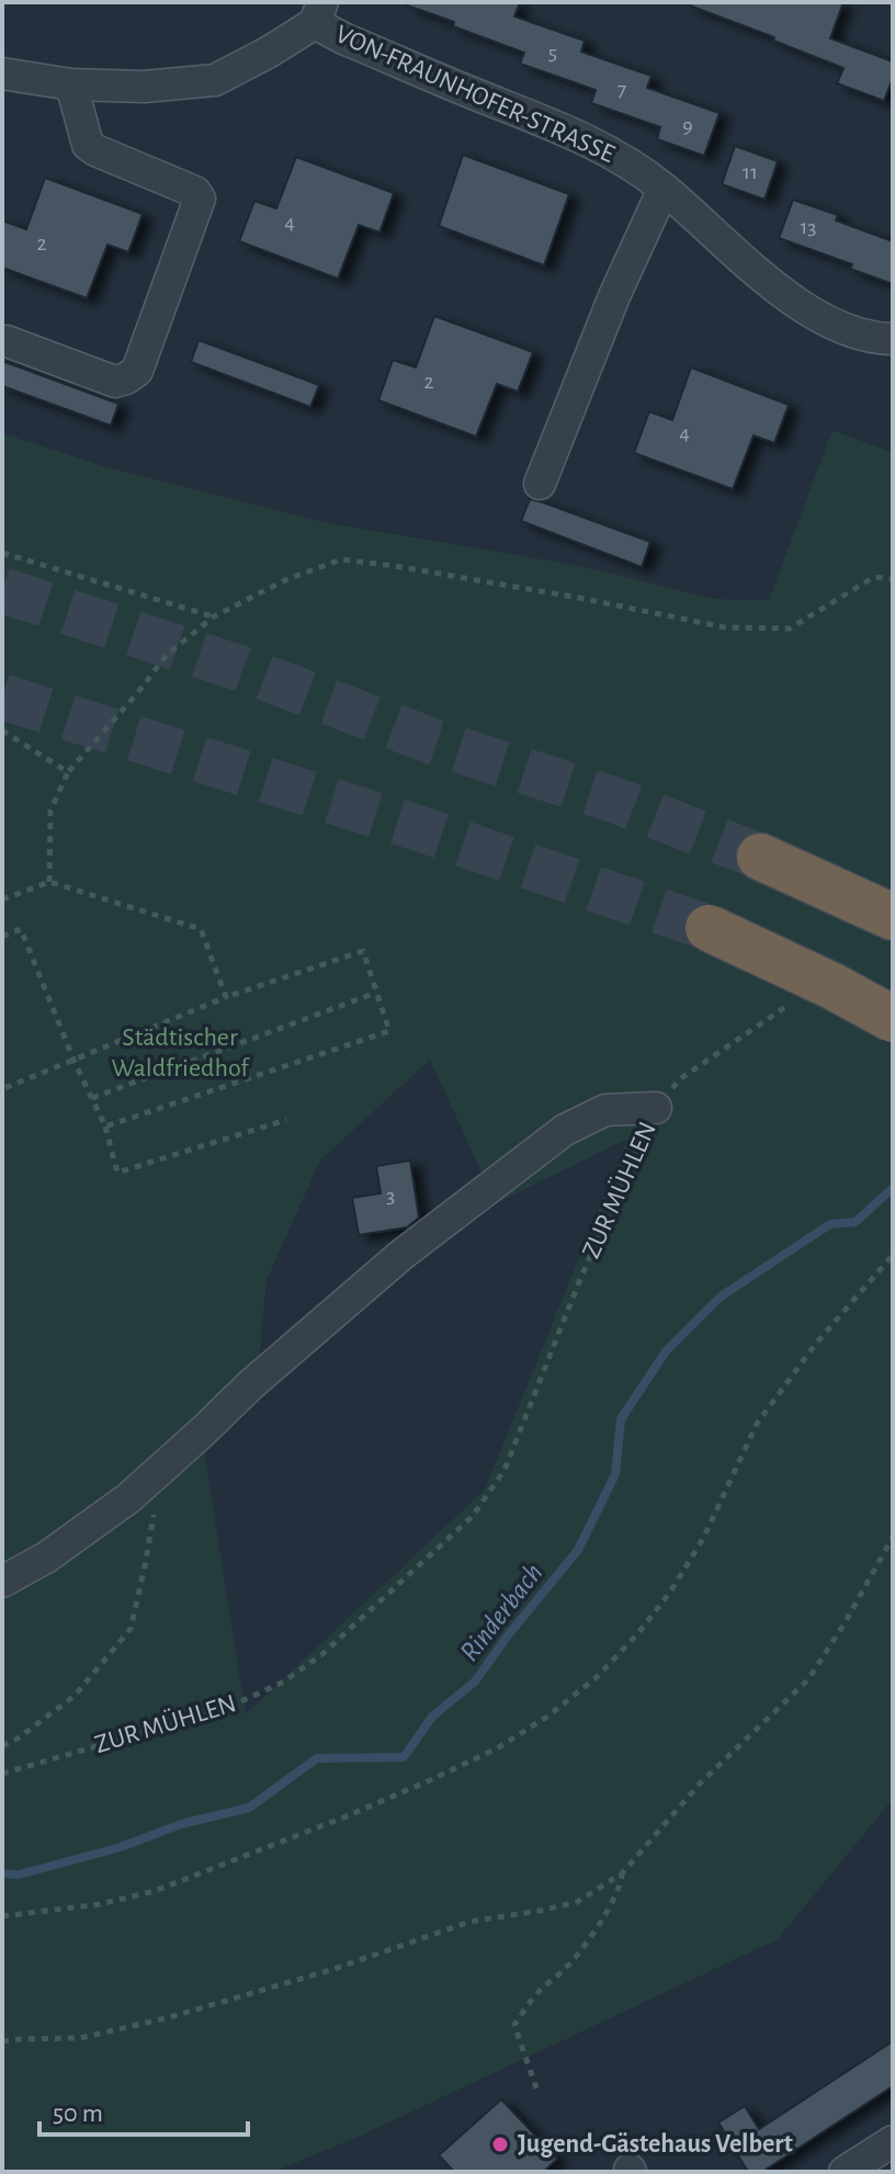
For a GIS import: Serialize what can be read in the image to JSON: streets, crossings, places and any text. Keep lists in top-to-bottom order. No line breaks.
{"streets":{"street":["VON-FRAUNHOFER-STRASSE","ZUR MÜHLEN"]},"water":["Rinderbach"],"parks":["Städtischer Waldfriedhof"],"places":["Jugend-Gästehaus Velbert"],"house_numbers":["5","7","9","11","4","13","2","2","4","3"],"scale_bar":"50 m"}
